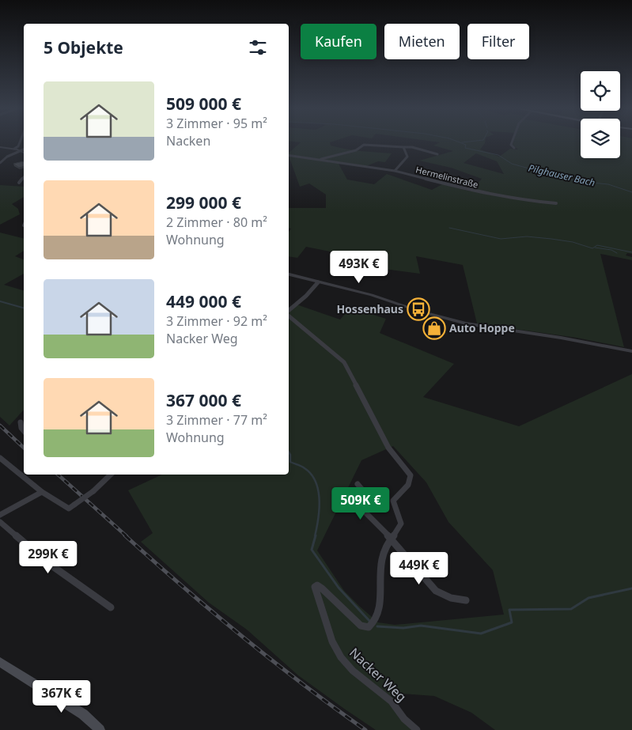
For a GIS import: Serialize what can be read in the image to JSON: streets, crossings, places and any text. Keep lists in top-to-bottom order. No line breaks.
{"streets":{"street":["Hermelinstraße","Nacker Weg"]},"water":["Pilghauser Bach"],"places":{"bus stop":["Hossenhaus"],"shop":["Auto Hoppe"]},"page":{"chip":["Kaufen","Mieten","Filter"],"heading":"5 Objekte","list":[{"name":"509 000 €","note":"3 Zimmer · 95 m² · Nacken"},{"name":"299 000 €","note":"2 Zimmer · 80 m² · Wohnung"},{"name":"449 000 €","note":"3 Zimmer · 92 m² · Nacker Weg"},{"name":"367 000 €","note":"3 Zimmer · 77 m² · Wohnung"}],"price":["493K €","509K €","299K €","449K €","367K €"]}}
